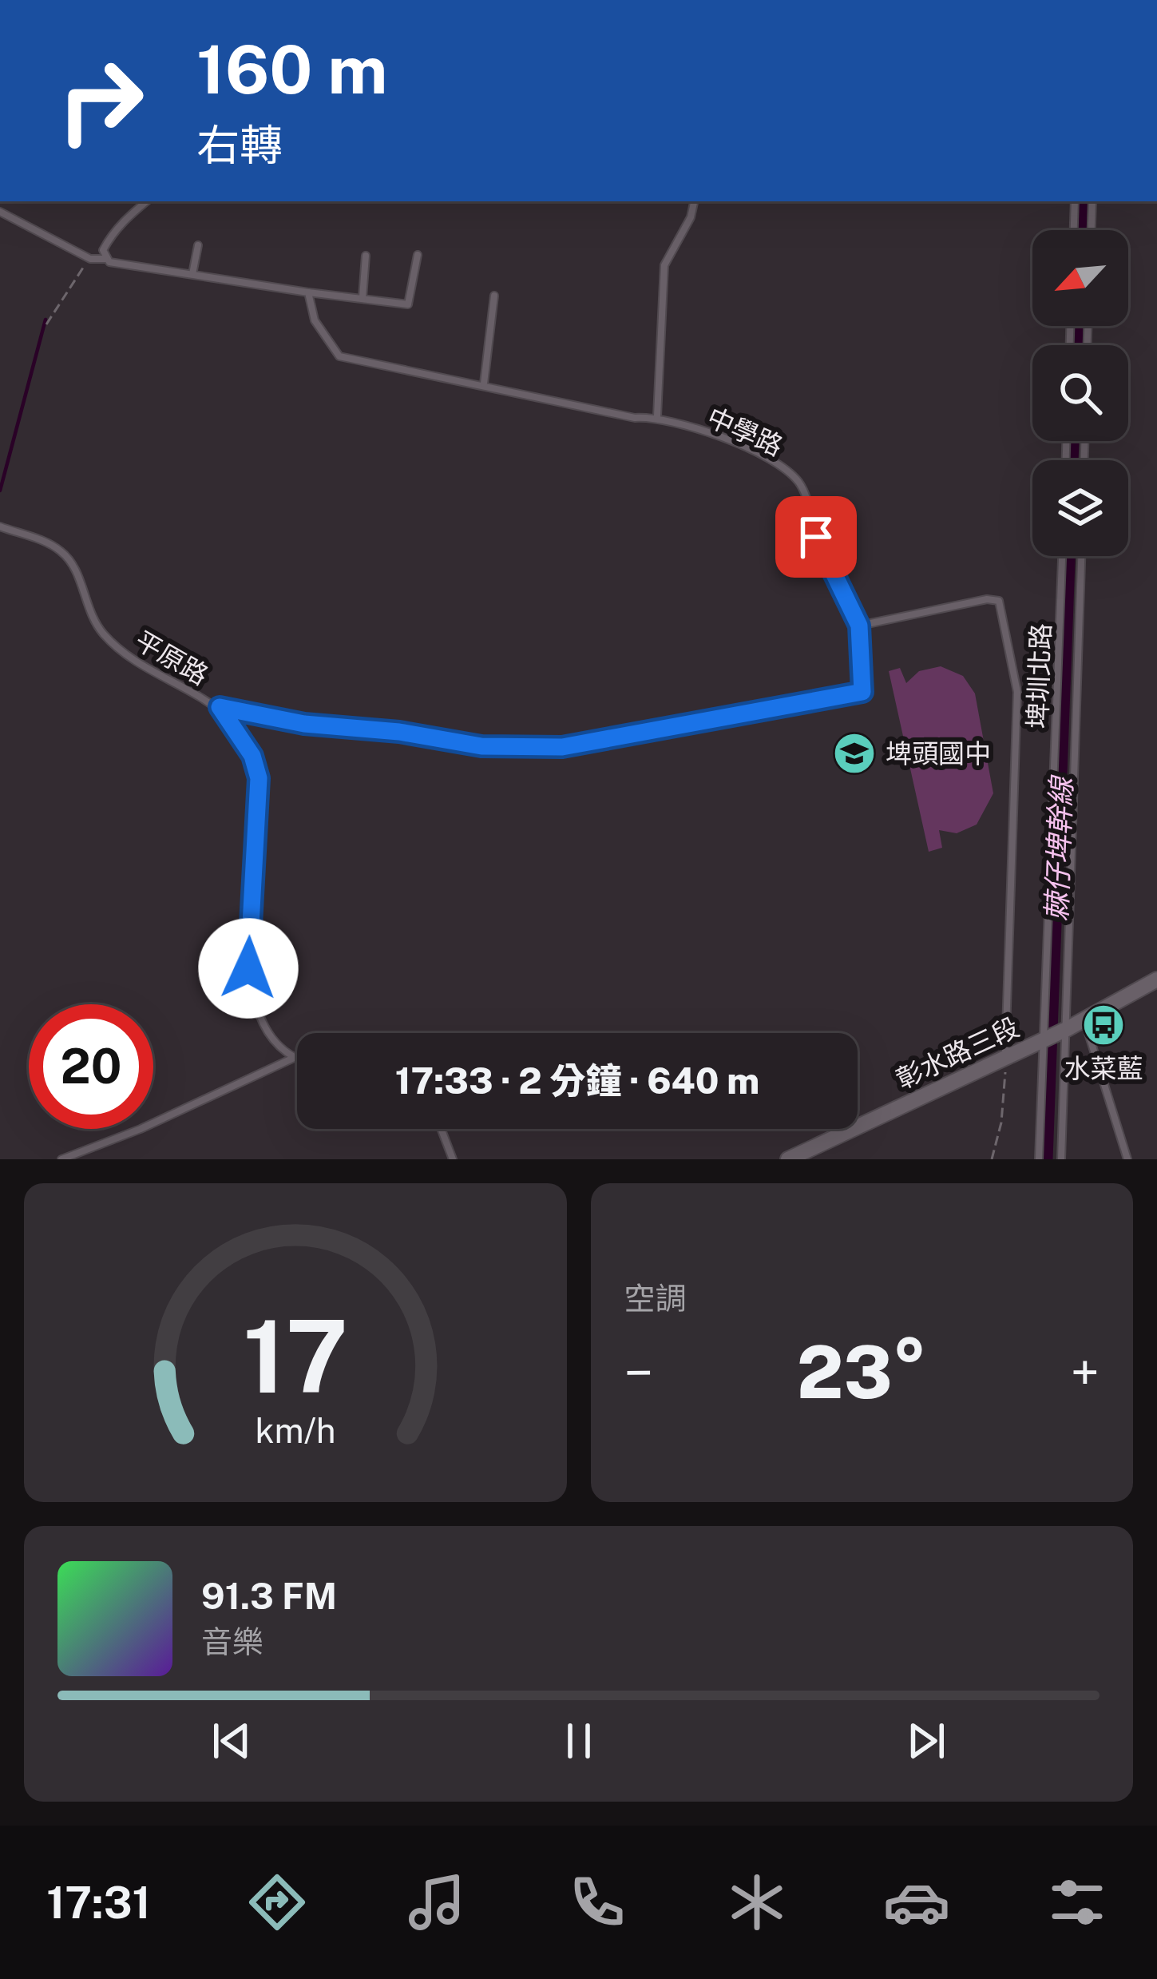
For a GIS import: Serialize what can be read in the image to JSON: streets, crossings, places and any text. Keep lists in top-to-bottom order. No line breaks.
{"streets":{"main road":["彰水路三段"],"lane":["中學路","平原路","埤圳北路"]},"crossings":[["埤圳北路","彰水路三段"]],"water":["棘仔埤幹線"],"places":{"school or university":["埤頭國中"],"bus stop":["水菜藍"]},"north":"bottom left","page":{"turn":["160 m","右轉"],"limit":"20","trip":"17:33 · 2 分鐘 · 640 m","tile":"空調","heat":["−","23°","+"],"song":["91.3 FM","音樂"],"tabs":"17:31","gauge":["17","km/h"]}}
